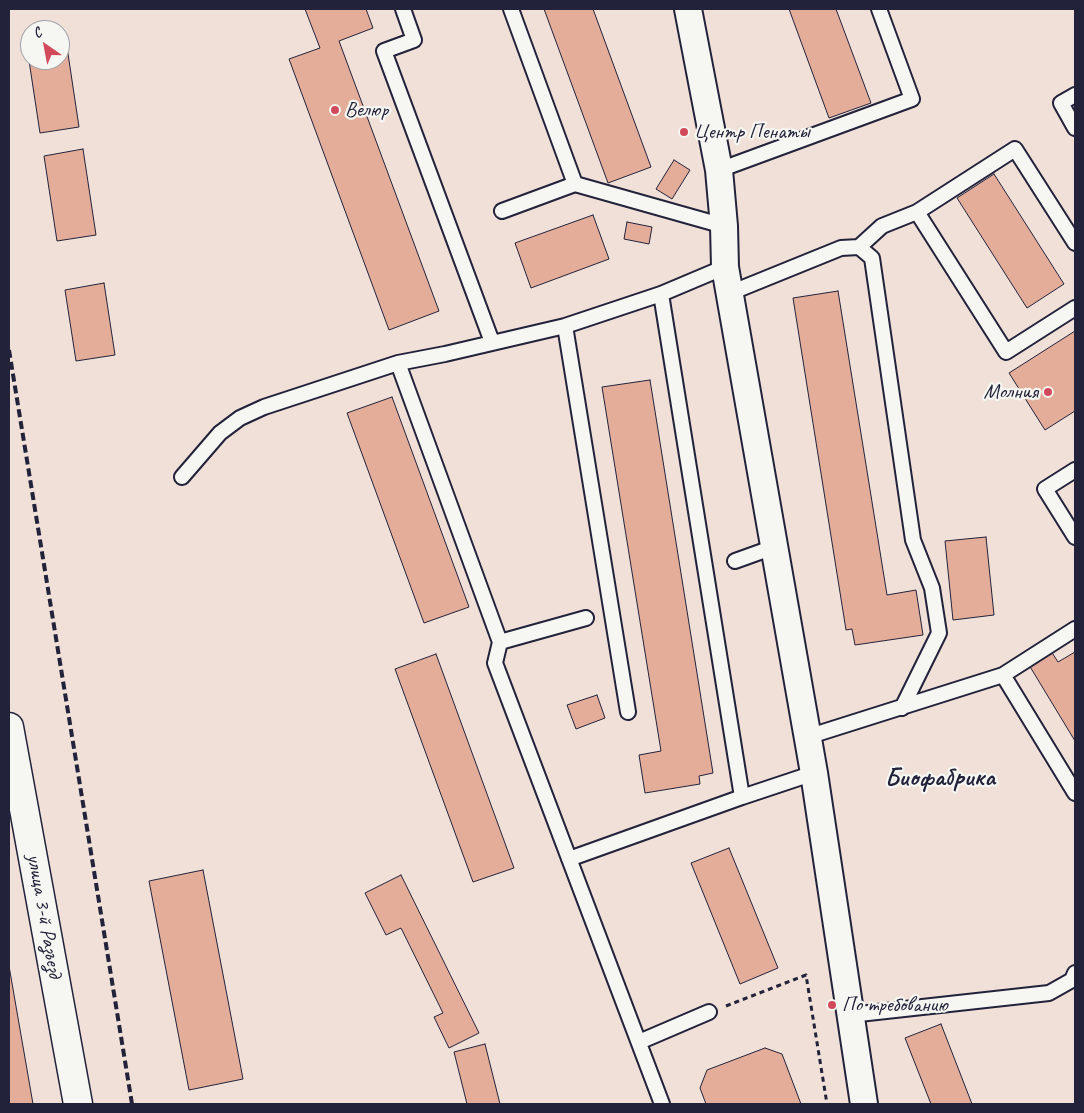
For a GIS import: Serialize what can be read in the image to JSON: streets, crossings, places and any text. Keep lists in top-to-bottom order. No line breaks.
{"streets":{"street":["улица 3-й Разъезд"]},"districts":["Биофабрика"],"places":["Велюр","Центр Пенаты","Молния","По требованию"],"north":"top left"}
